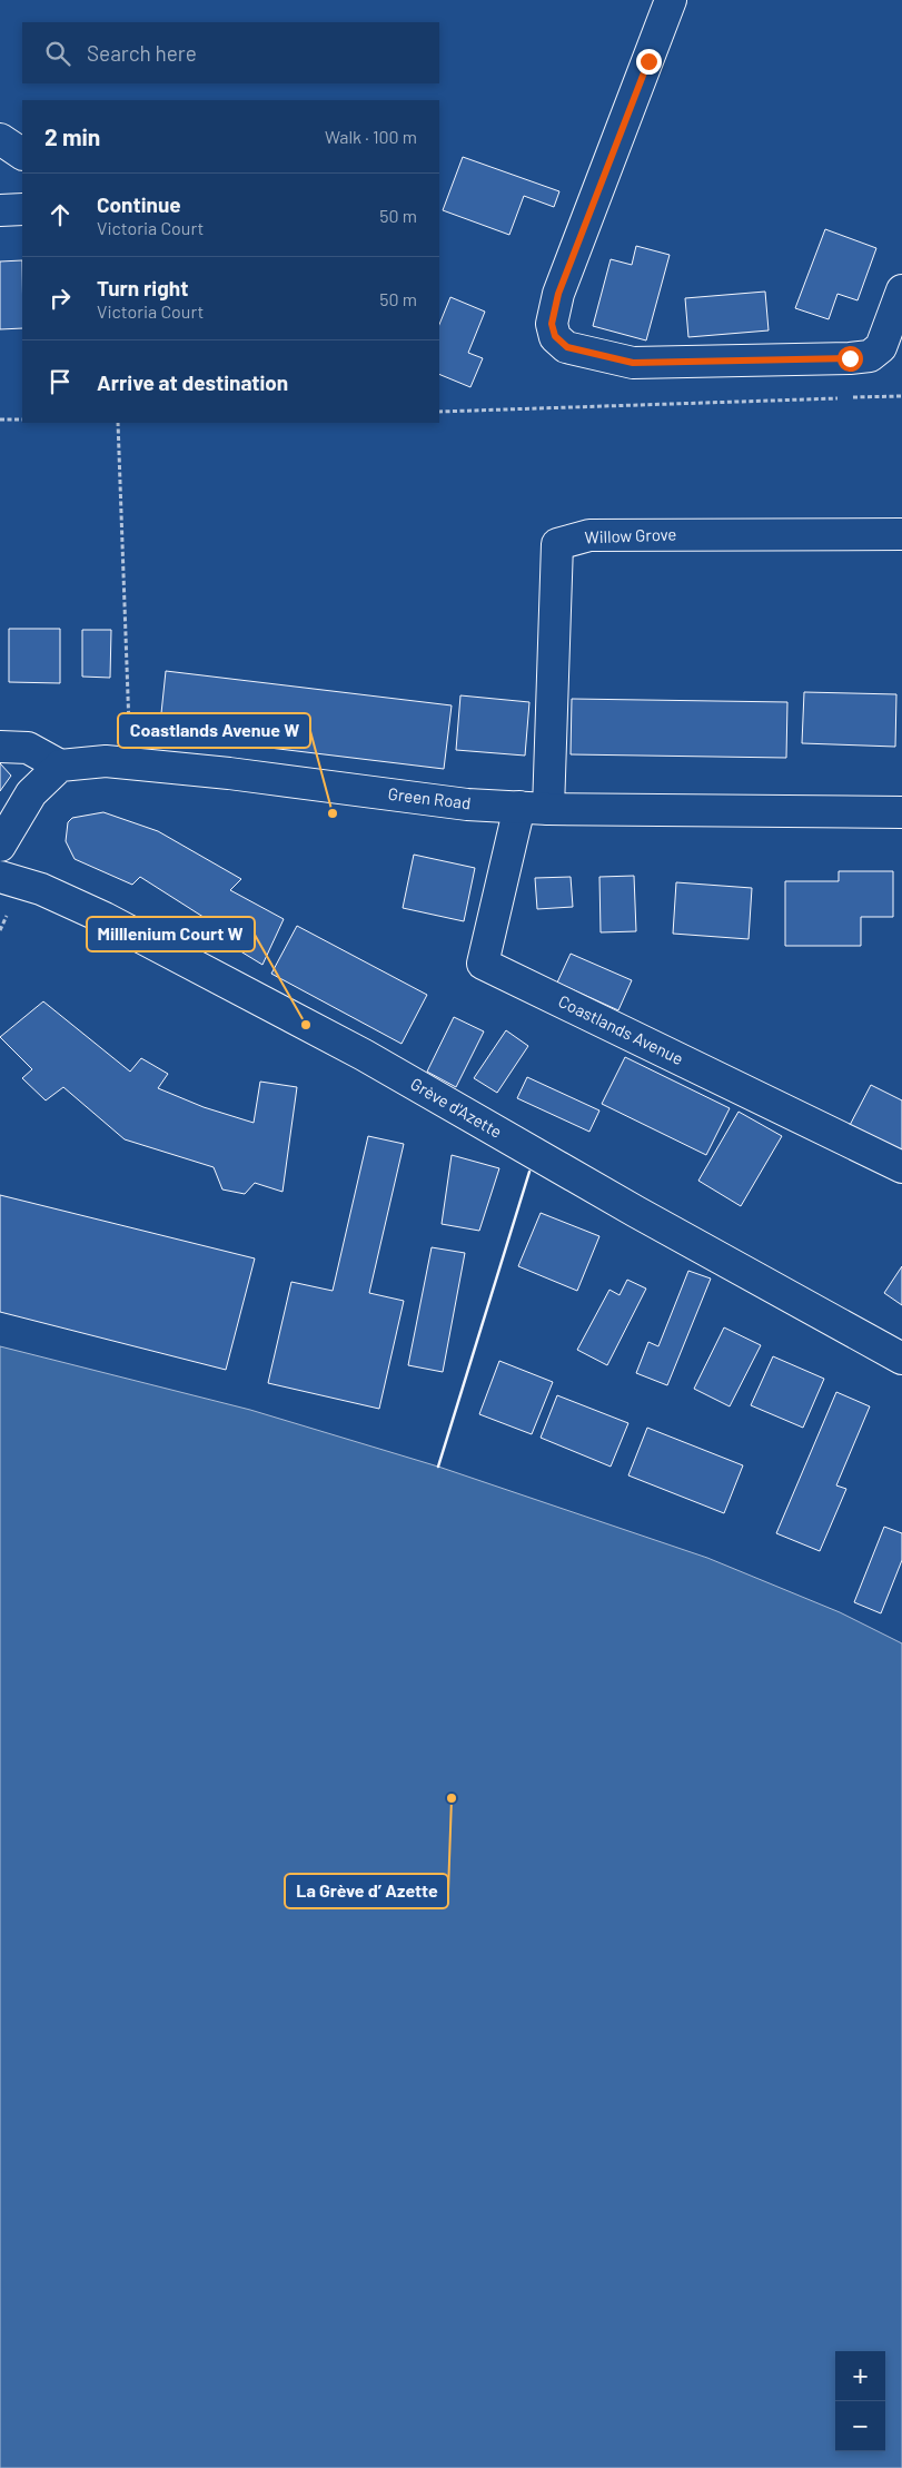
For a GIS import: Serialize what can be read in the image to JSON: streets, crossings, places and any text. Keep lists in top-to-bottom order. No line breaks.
{"streets":{"street":["Willow Grove","Green Road","Coastlands Avenue","Grève d'Azette"]},"crossings":[["Willow Grove","Green Road"],["Willow Grove","Coastlands Avenue"],["Green Road","Coastlands Avenue"]],"places":["Coastlands Avenue W","Milllenium Court W","La Grève d’ Azette"],"page":{"search":"Search here","heading":["2 min","Walk · 100 m"],"list":[["Continue","Victoria Court","50 m"],["Turn right","Victoria Court","50 m"],"Arrive at destination"],"map_buttons":["+","−"]}}
